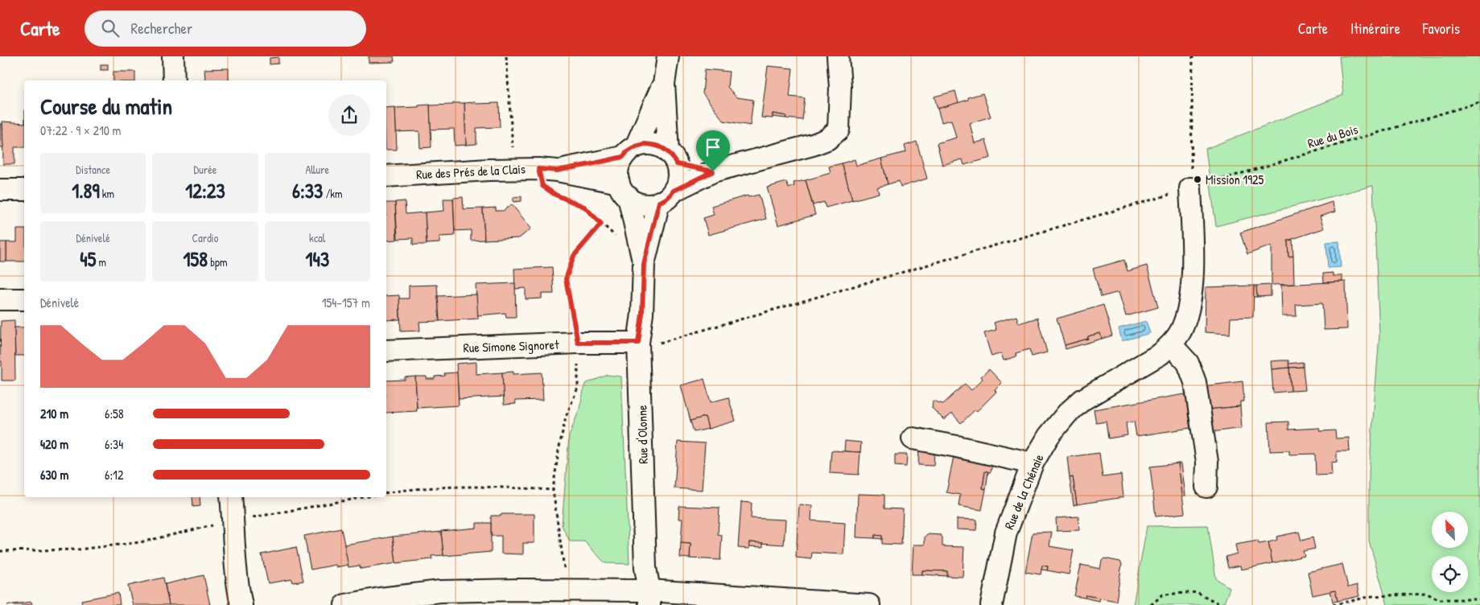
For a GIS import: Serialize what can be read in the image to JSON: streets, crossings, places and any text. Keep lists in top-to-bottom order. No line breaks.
{"streets":{"street":["Rue des Prés de la Clais","Rue Simone Signoret","Rue d'Olonne","Rue de la Chénaie"],"path":["Rue du Bois"]},"crossings":[["Rue du Bois","Rue Simone Signoret"],["Rue du Bois","Rue d'Olonne"],["Rue du Bois","Rue de la Chénaie"],["Rue des Prés de la Clais","Rue d'Olonne"],["Rue Simone Signoret","Rue d'Olonne"]],"places":["Mission 1925"],"north":"top left","page":{"header":"Carte","search":"Rechercher","nav":["Carte","Itinéraire","Favoris"],"heading":["Course du matin","07:22 · 9 × 210 m"],"stats":[["Distance","1.89 km"],["Durée","12:23"],["Allure","6:33 /km"],["Dénivelé","45 m"],["Cardio","158 bpm"],["kcal","143"]],"chart":["Dénivelé","154–157 m"],"list":[{"name":"210 m","note":"6:58"},{"name":"420 m","note":"6:34"},{"name":"630 m","note":"6:12"}]}}
